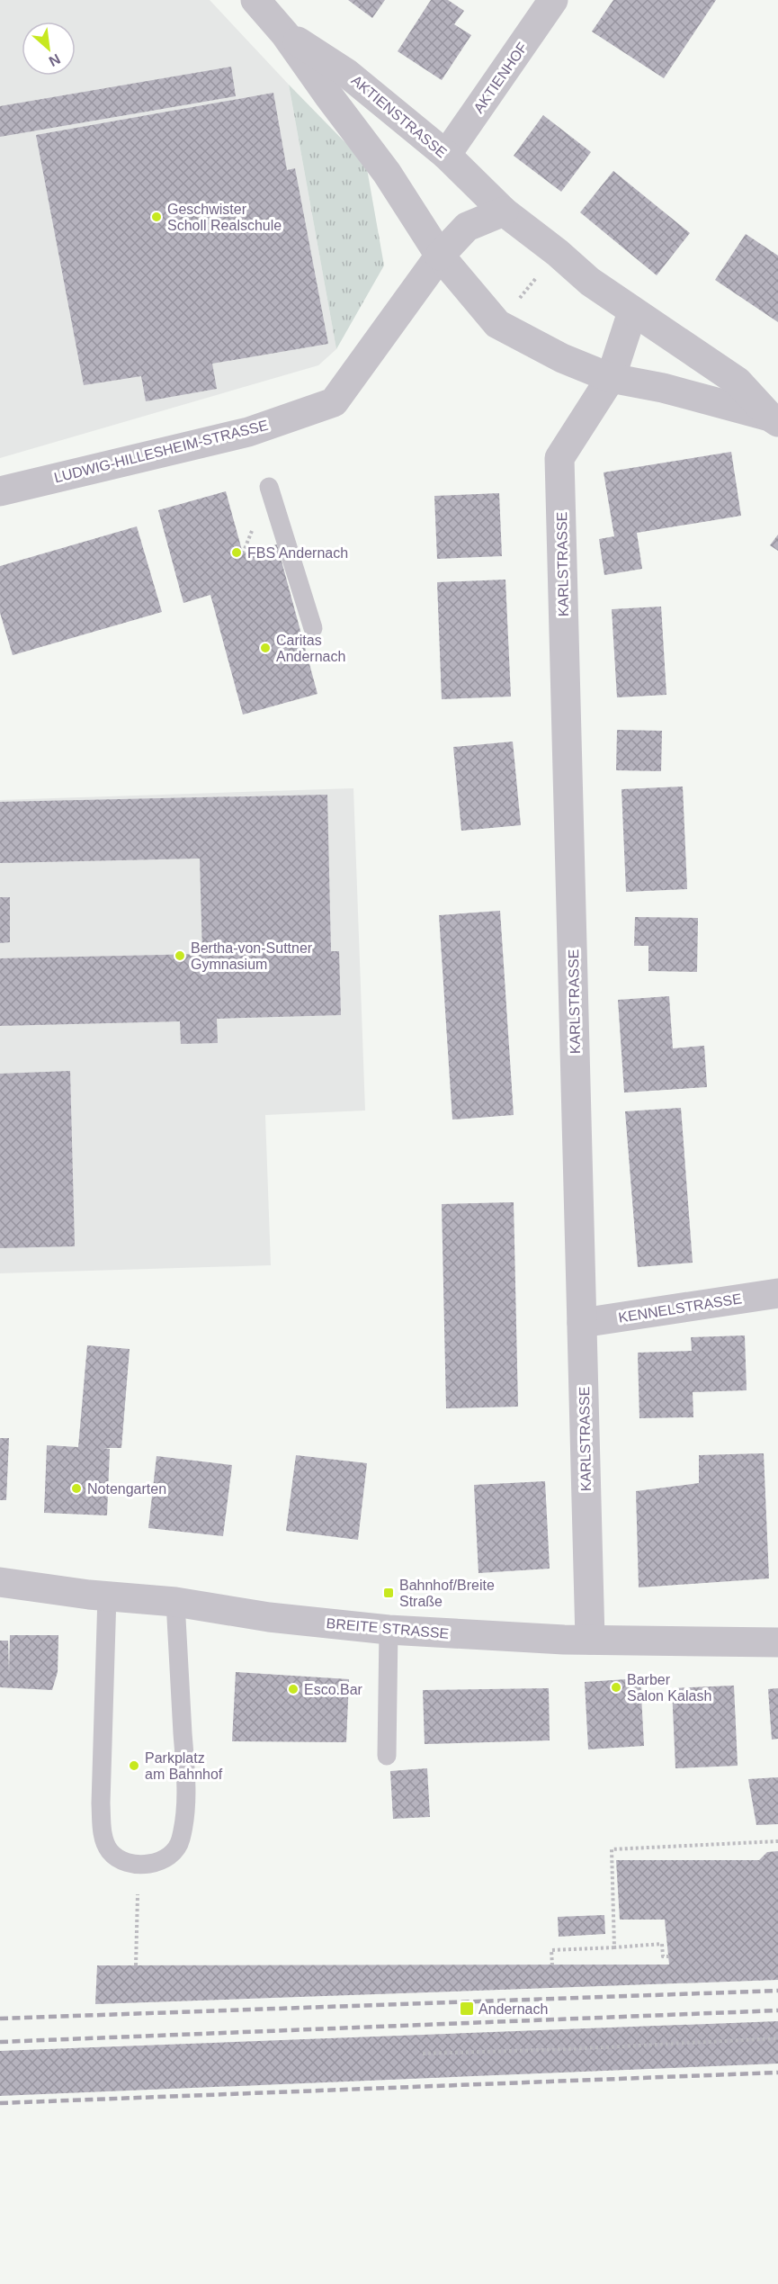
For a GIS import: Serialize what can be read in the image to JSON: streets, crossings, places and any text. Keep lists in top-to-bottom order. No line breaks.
{"streets":{"street":["AKTIENHOF","AKTIENSTRASSE","LUDWIG-HILLESHEIM-STRASSE","KARLSTRASSE","KENNELSTRASSE","BREITE STRASSE"]},"crossings":[["AKTIENHOF","AKTIENSTRASSE"],["AKTIENSTRASSE","LUDWIG-HILLESHEIM-STRASSE"],["AKTIENSTRASSE","KARLSTRASSE"],["KARLSTRASSE","KENNELSTRASSE"],["KARLSTRASSE","BREITE STRASSE"]],"places":{"other":["Geschwister Scholl Realschule","FBS Andernach","Caritas Andernach","Bertha-von-Suttner Gymnasium","Notengarten","Barber Salon Kalash","Esco.Bar","Parkplatz am Bahnhof"],"transit":["Bahnhof/Breite Straße","Andernach"]},"north":"bottom right"}
